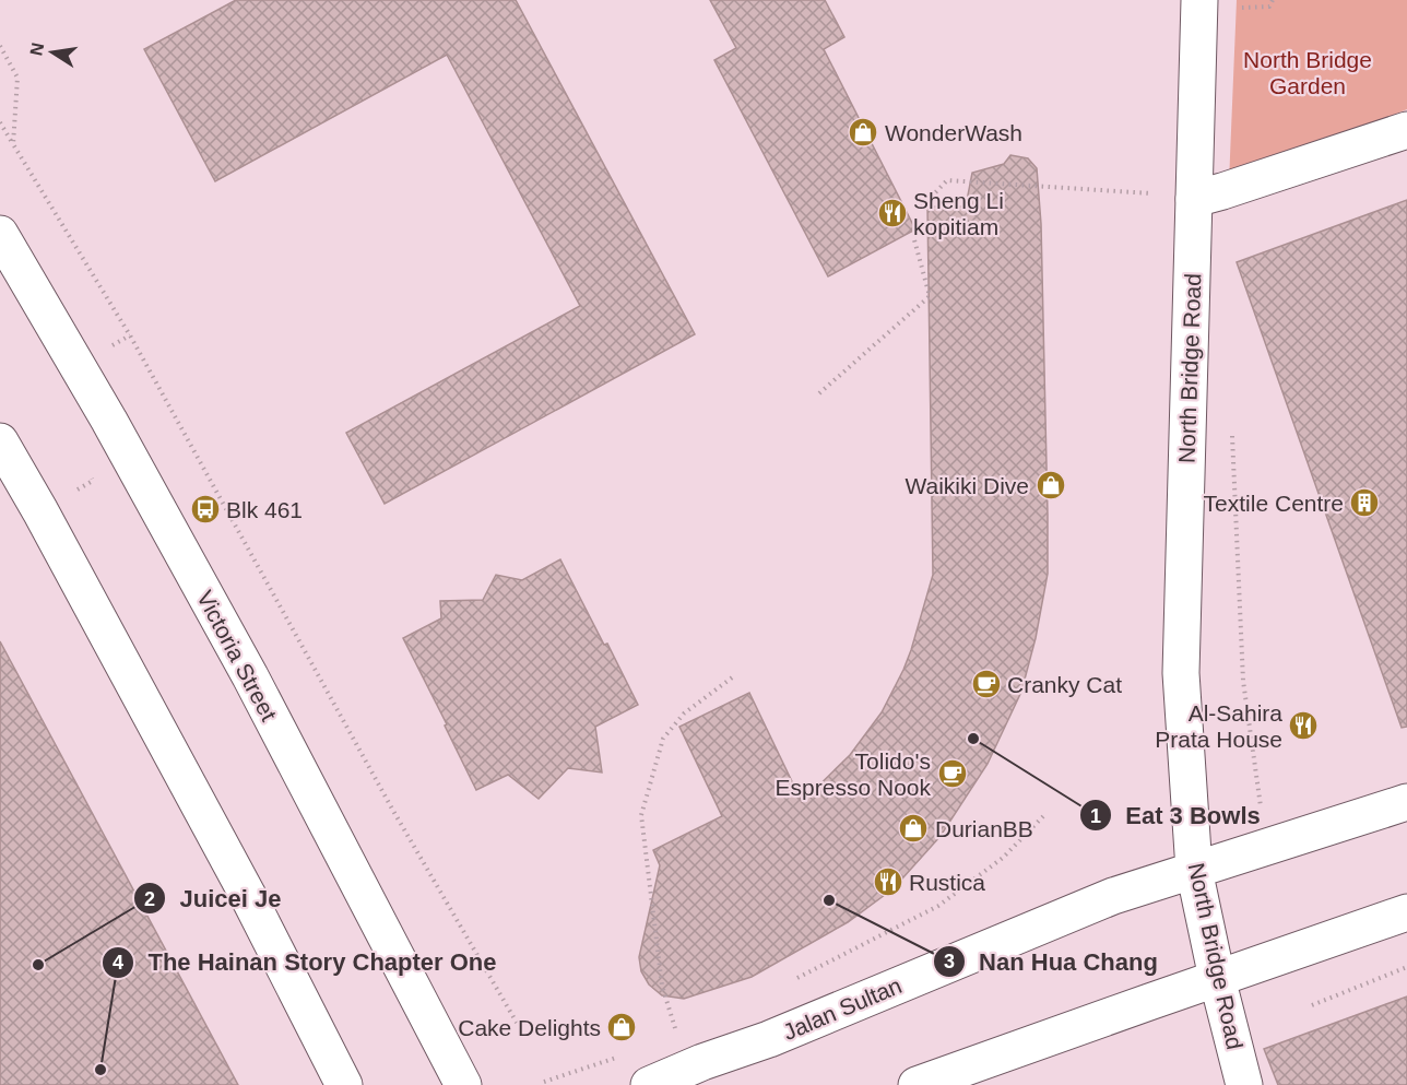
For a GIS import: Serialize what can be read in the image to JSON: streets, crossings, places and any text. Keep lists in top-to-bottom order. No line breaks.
{"streets":{"main road":["North Bridge Road","Victoria Street","Jalan Sultan"]},"crossings":[["North Bridge Road","Jalan Sultan"]],"parks":["North Bridge Garden"],"places":{"shop":["WonderWash","Waikiki Dive","DurianBB","Cake Delights"],"restaurant":["Sheng Li kopitiam","Al-Sahira Prata House","Rustica"],"building":["Textile Centre"],"bus stop":["Blk 461"],"cafe":["Cranky Cat","Tolido's Espresso Nook"],"other":["Eat 3 Bowls","Nan Hua Chang","Juicei Je","The Hainan Story Chapter One"]},"north":"left"}
